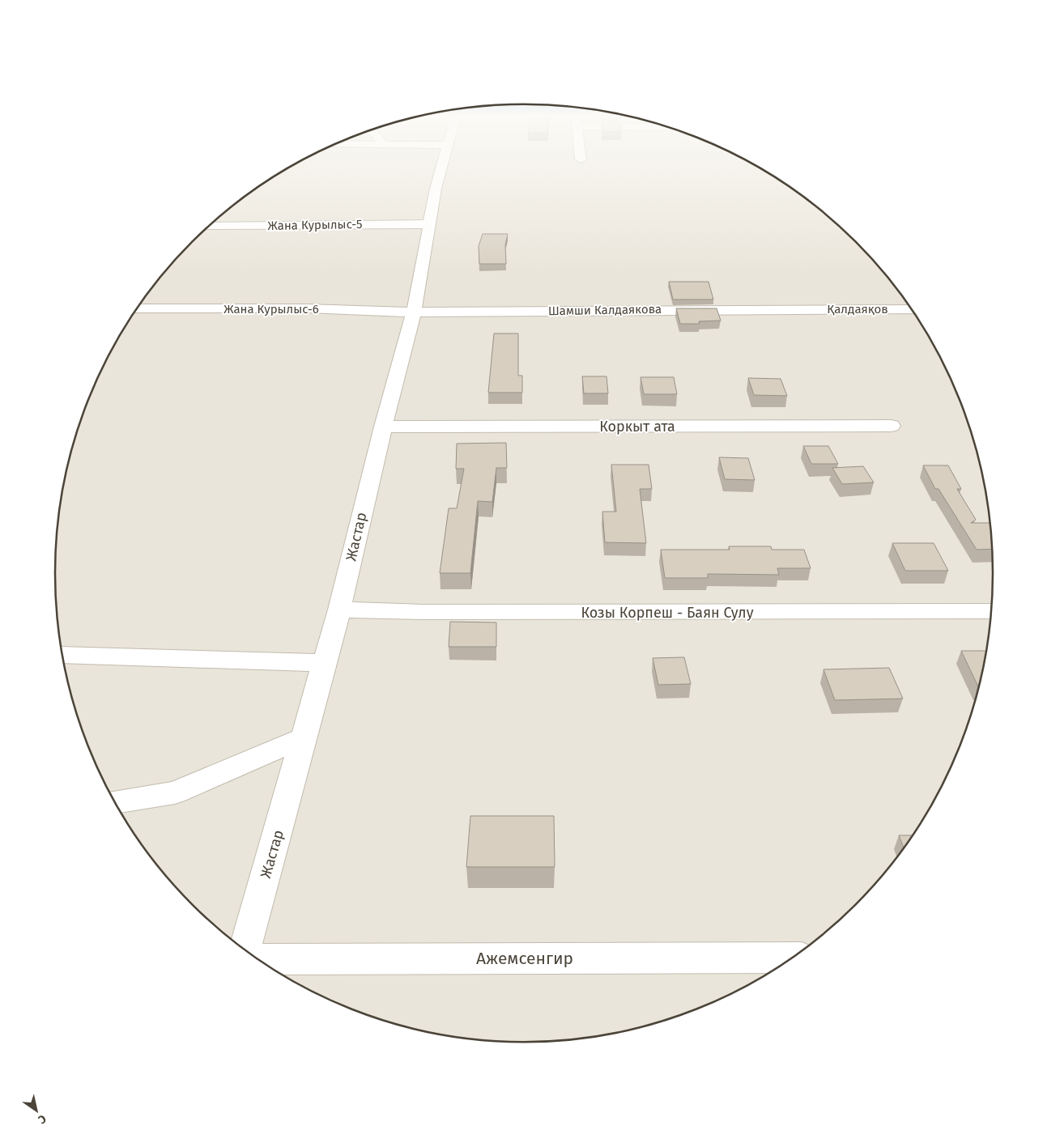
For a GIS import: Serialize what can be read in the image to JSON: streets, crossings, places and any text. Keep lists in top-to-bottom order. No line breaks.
{"streets":{"street":["Жана Курылыс-5","Жана Курылыс-6","Қалдаяқов","Шамши Калдаякова","Коркыт ата","Жастар","Козы Корпеш - Баян Сулу","Ажемсенгир"]},"crossings":[["Жана Курылыс-5","Жастар"],["Жана Курылыс-6","Шамши Калдаякова"],["Жана Курылыс-6","Жастар"],["Қалдаяқов","Шамши Калдаякова"],["Шамши Калдаякова","Жастар"],["Коркыт ата","Жастар"],["Жастар","Козы Корпеш - Баян Сулу"]],"north":"bottom right"}
